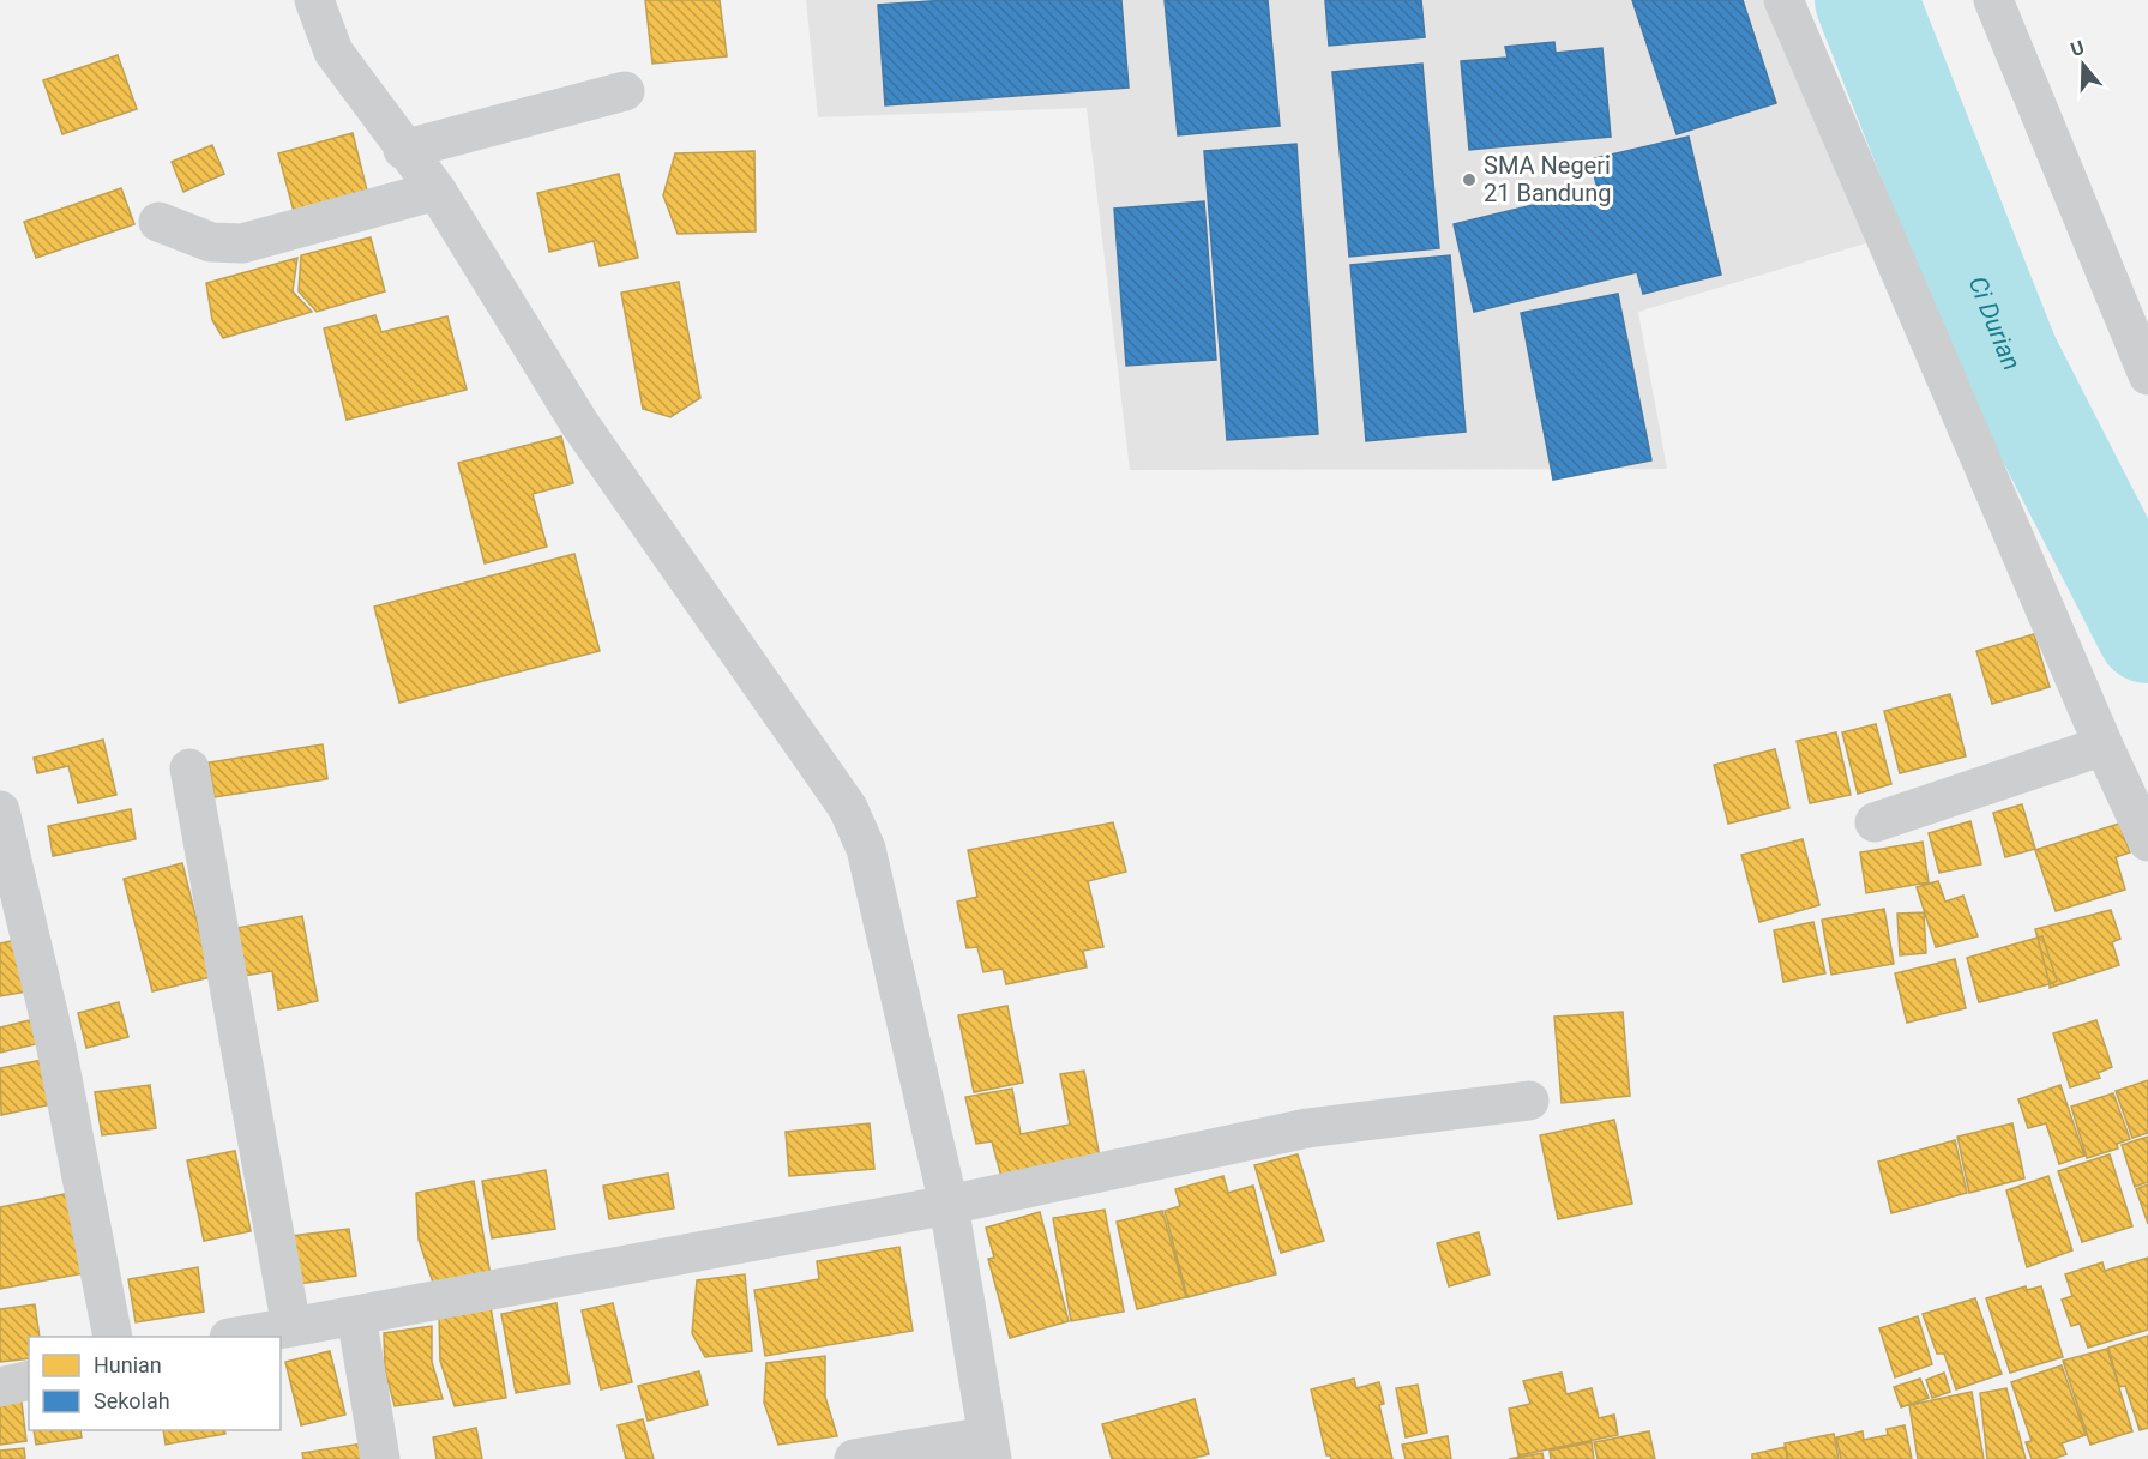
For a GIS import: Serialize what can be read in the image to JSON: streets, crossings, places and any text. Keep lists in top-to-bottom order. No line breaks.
{"water":["Ci Durian"],"places":["SMA Negeri 21 Bandung"],"legend":["Hunian","Sekolah"],"north":"top"}
